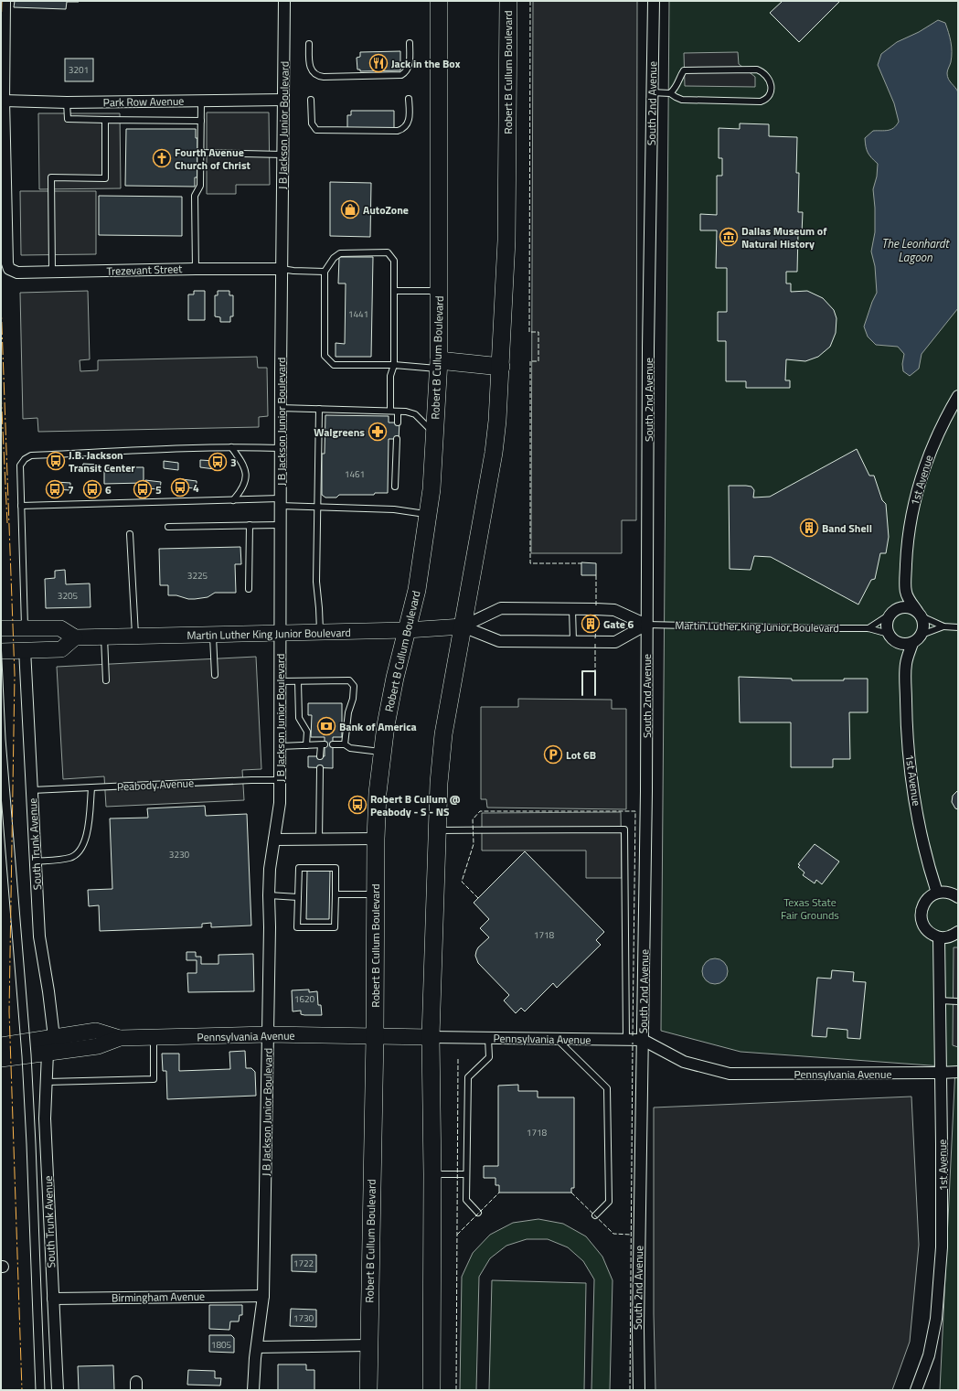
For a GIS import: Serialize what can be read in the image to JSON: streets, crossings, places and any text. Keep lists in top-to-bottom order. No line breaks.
{"streets":{"main road":["Robert B Cullum Boulevard"],"street":["Park Row Avenue","South 2nd Avenue","J B Jackson Junior Boulevard","Trezevant Street","1st Avenue","Martin Luther King Junior Boulevard","South Trunk Avenue","Pennsylvania Avenue","Birmingham Avenue"],"lane":["Peabody Avenue"]},"crossings":[["Robert B Cullum Boulevard","Martin Luther King Junior Boulevard"],["Robert B Cullum Boulevard","Pennsylvania Avenue"],["Park Row Avenue","J B Jackson Junior Boulevard"],["Park Row Avenue","Trezevant Street"],["South 2nd Avenue","Martin Luther King Junior Boulevard"],["South 2nd Avenue","Pennsylvania Avenue"],["J B Jackson Junior Boulevard","Trezevant Street"],["J B Jackson Junior Boulevard","Martin Luther King Junior Boulevard"],["J B Jackson Junior Boulevard","Peabody Avenue"],["J B Jackson Junior Boulevard","Pennsylvania Avenue"],["J B Jackson Junior Boulevard","Birmingham Avenue"],["1st Avenue","Martin Luther King Junior Boulevard"],["1st Avenue","Pennsylvania Avenue"],["Peabody Avenue","South Trunk Avenue"],["South Trunk Avenue","Pennsylvania Avenue"],["South Trunk Avenue","Birmingham Avenue"]],"water":["The Leonhardt Lagoon"],"parks":["Texas State Fair Grounds"],"places":{"restaurant":["Jack in the Box"],"church":["Fourth Avenue Church of Christ"],"shop":["AutoZone"],"museum":["Dallas Museum of Natural History"],"pharmacy":["Walgreens"],"bus stop":["J.B. Jackson Transit Center","3","4","7","6","5","Robert B Cullum @ Peabody - S - NS"],"building":["Band Shell","Gate 6"],"bank":["Bank of America"],"parking":["Lot 6B"]},"house_numbers":["3201","1441","1461","3225","3205","3230","1718","1620","1718","1722","1730","1805"]}
